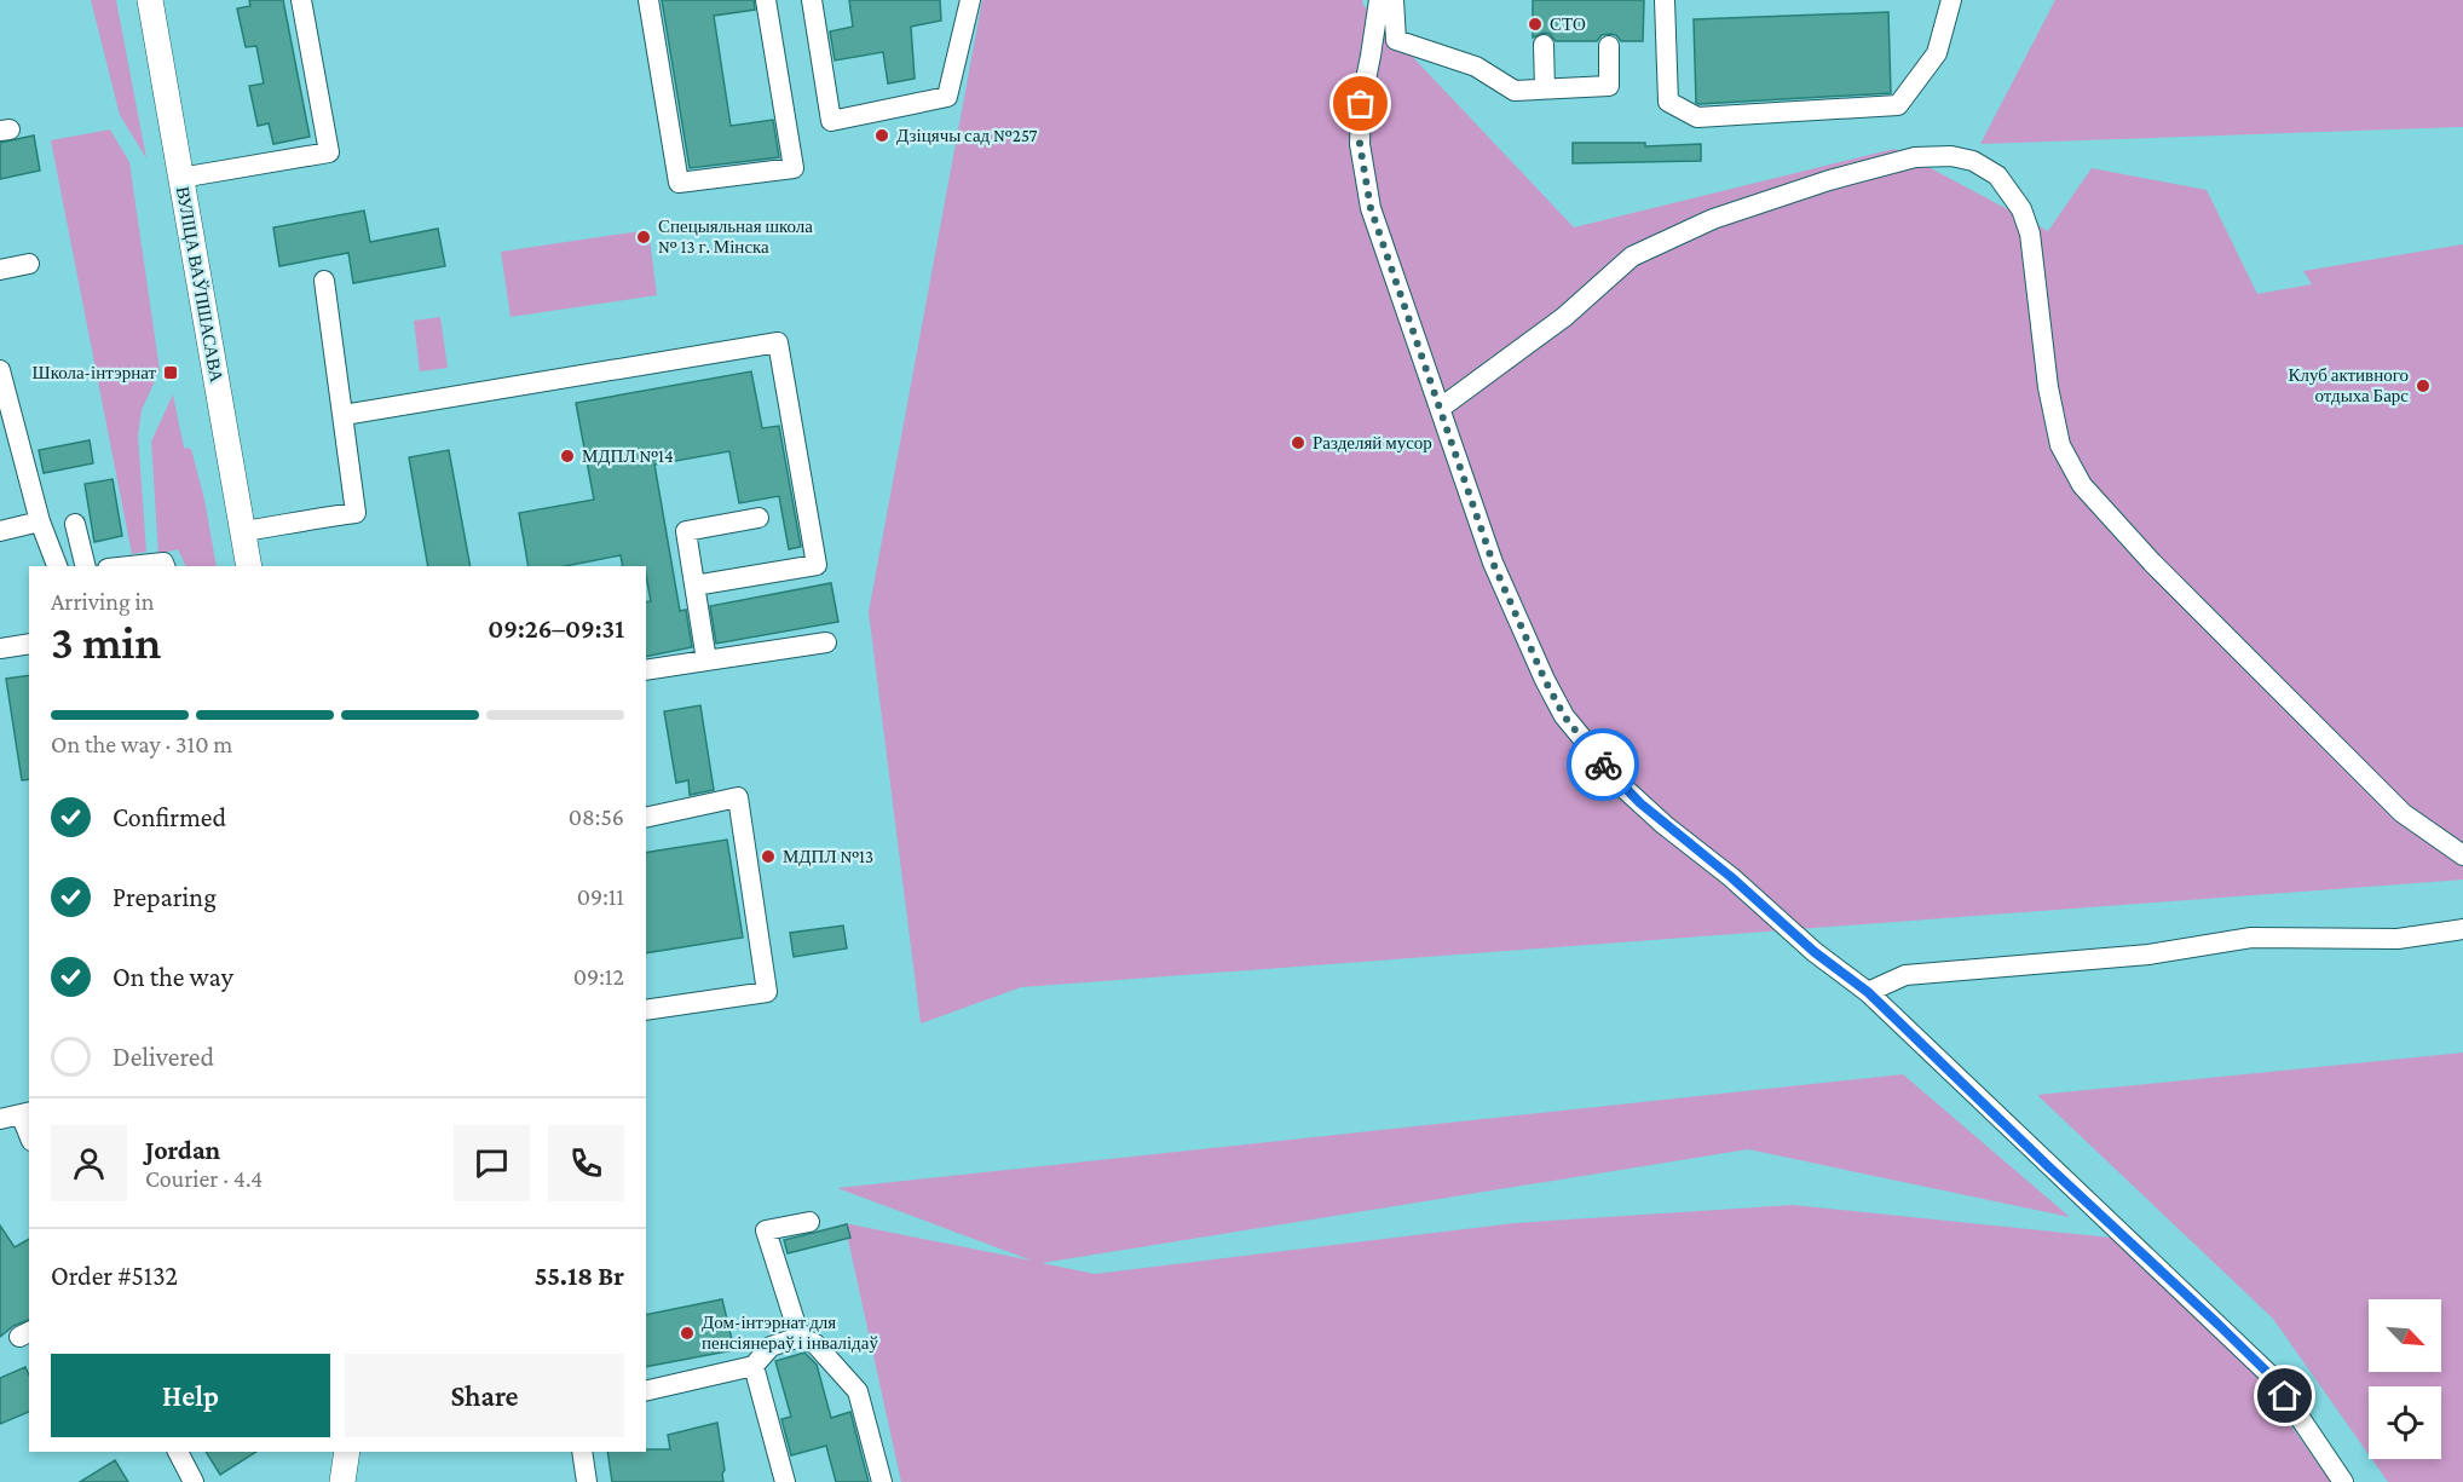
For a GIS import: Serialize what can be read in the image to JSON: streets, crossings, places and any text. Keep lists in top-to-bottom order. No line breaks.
{"streets":{"main road":["ВУЛІЦА ВАЎПШАСАВА"]},"places":{"other":["СТО","Дзіцячы сад №257","Спецыяльная школа № 13 г. Мінска","Клуб активного отдыха Барс","Разделяй мусор","МДПЛ №14","МДПЛ №13","Дом-інтэрнат для пенсіянераў і інвалідаў"],"transit":["Школа-інтэрнат"]},"north":"bottom right","page":{"heading":["3 min","Arriving in","09:26–09:31"],"panel":["Jordan","Courier · 4.4","Order #5132","55.18 Br"],"bar":"On the way · 310 m","list":[["Confirmed","08:56"],["Preparing","09:11"],["On the way","09:12"],"Delivered"],"buttons":["Help","Share"]}}
